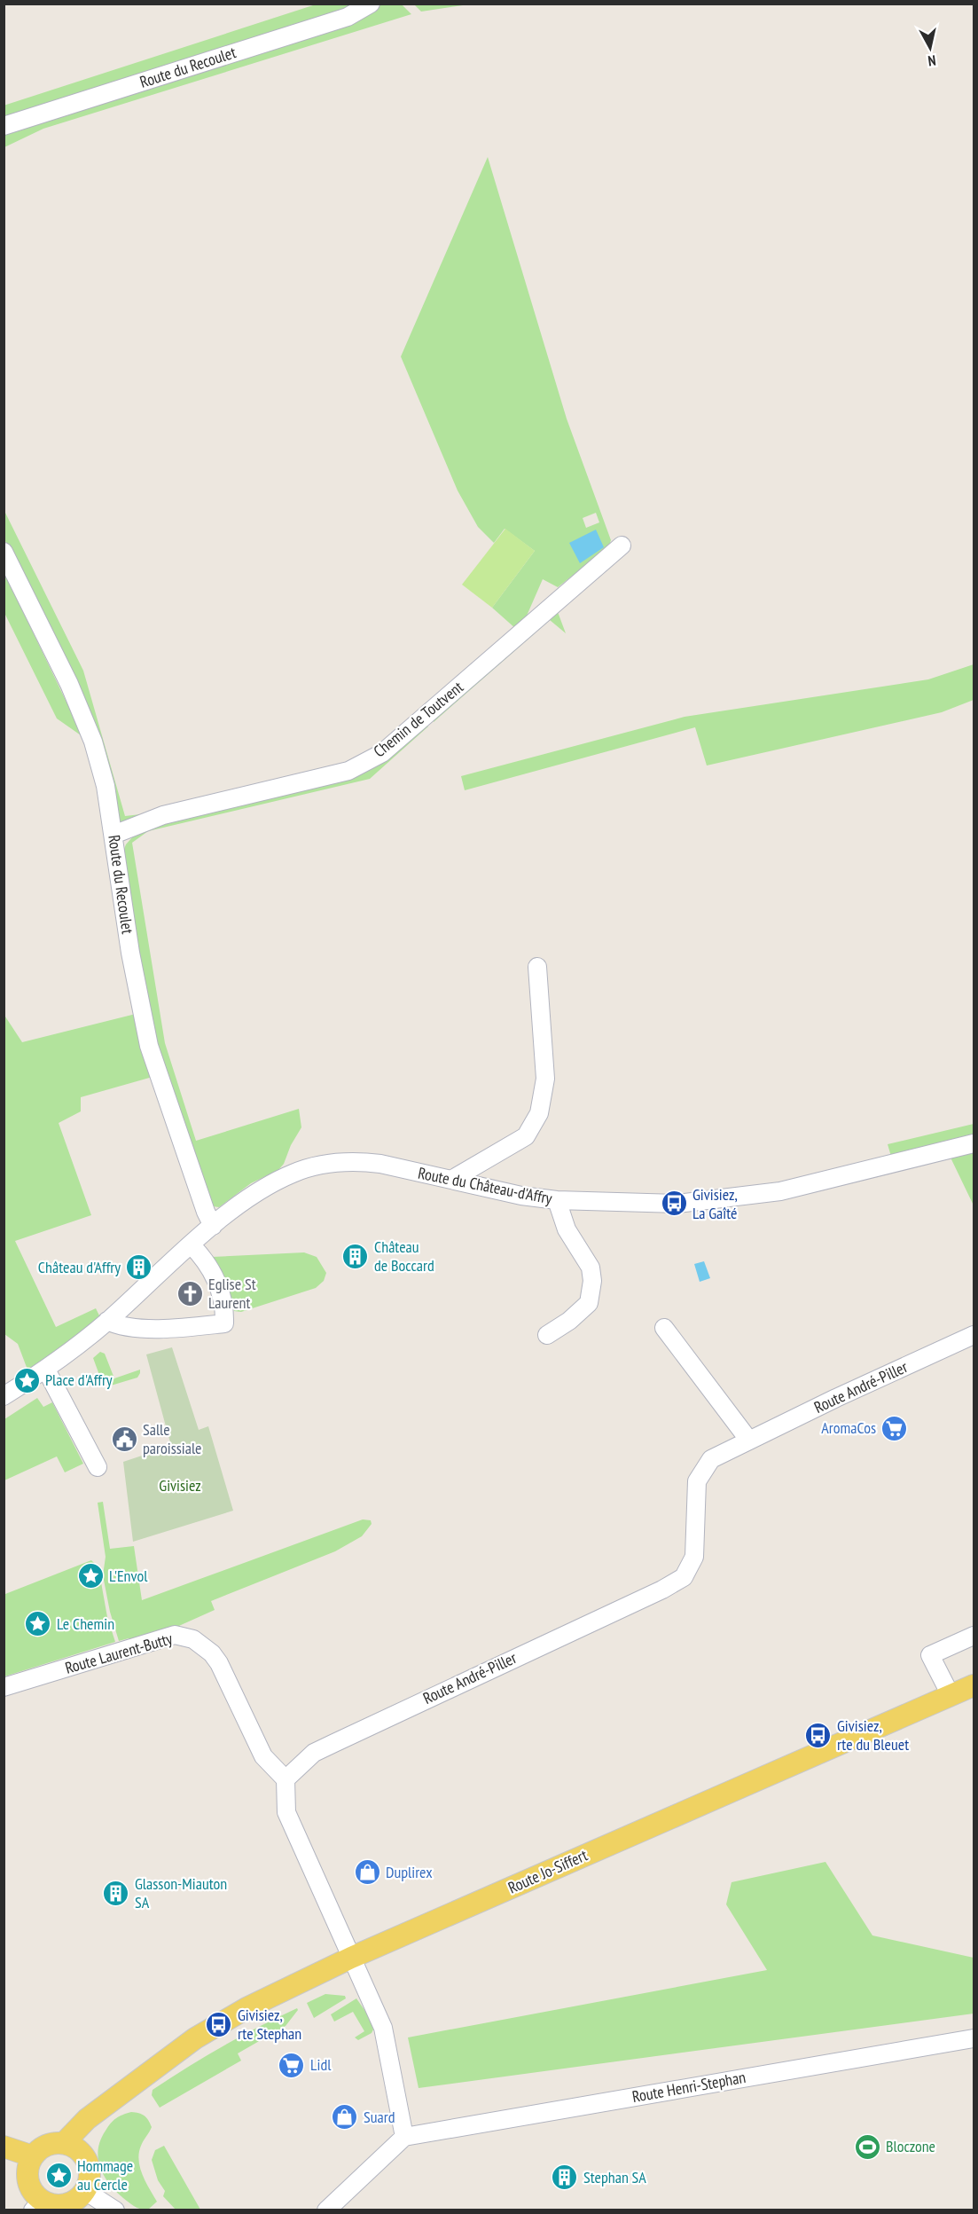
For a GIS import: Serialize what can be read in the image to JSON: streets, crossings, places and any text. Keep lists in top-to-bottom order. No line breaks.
{"streets":{"main road":["Route Jo-Siffert"],"street":["Route du Recoulet","Chemin de Toutvent","Route du Château-d'Affry","Route André-Piller","Route Laurent-Butty","Route Henri-Stephan"]},"crossings":[["Route du Recoulet","Chemin de Toutvent"],["Route du Recoulet","Route du Château-d'Affry"],["Route André-Piller","Route Laurent-Butty"]],"parks":["Givisiez"],"places":{"bus stop":["Givisiez, La Gaîté","Givisiez, rte du Bleuet","Givisiez, rte Stephan"],"building":["Château de Boccard","Château d'Affry","Glasson-Miauton SA","Stephan SA"],"church":["Eglise St Laurent"],"place":["Place d'Affry","L'Envol","Le Chemin","Hommage au Cercle"],"supermarket":["AromaCos","Lidl"],"public building":["Salle paroissiale"],"shop":["Duplirex","Suard"],"sports":["Bloczone"]},"north":"bottom"}
